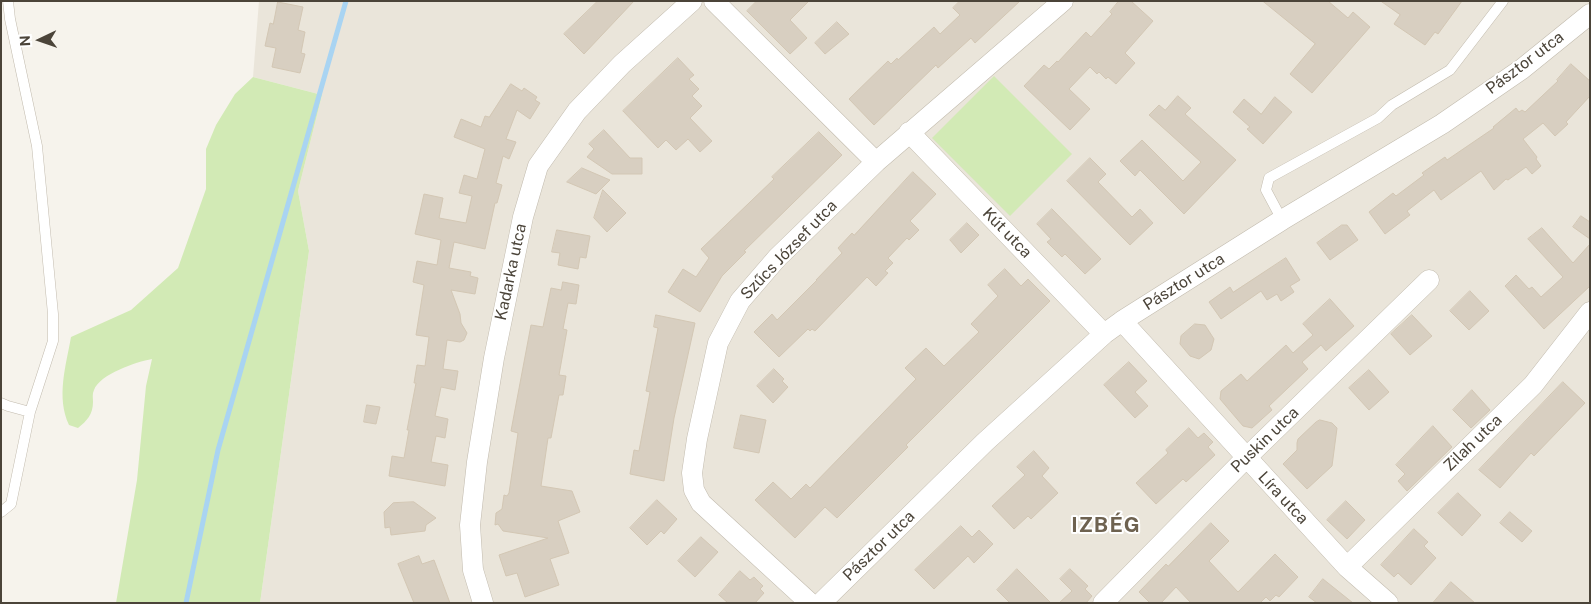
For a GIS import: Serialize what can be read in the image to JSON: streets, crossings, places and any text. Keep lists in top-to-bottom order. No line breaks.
{"streets":{"street":["Pásztor utca","Kút utca","Szűcs József utca","Kadarka utca","Puskin utca","Zilah utca","Líra utca"]},"crossings":[["Pásztor utca","Kút utca"],["Pásztor utca","Líra utca"],["Kút utca","Szűcs József utca"],["Puskin utca","Líra utca"],["Zilah utca","Líra utca"]],"districts":["IZBÉG"],"north":"left"}
